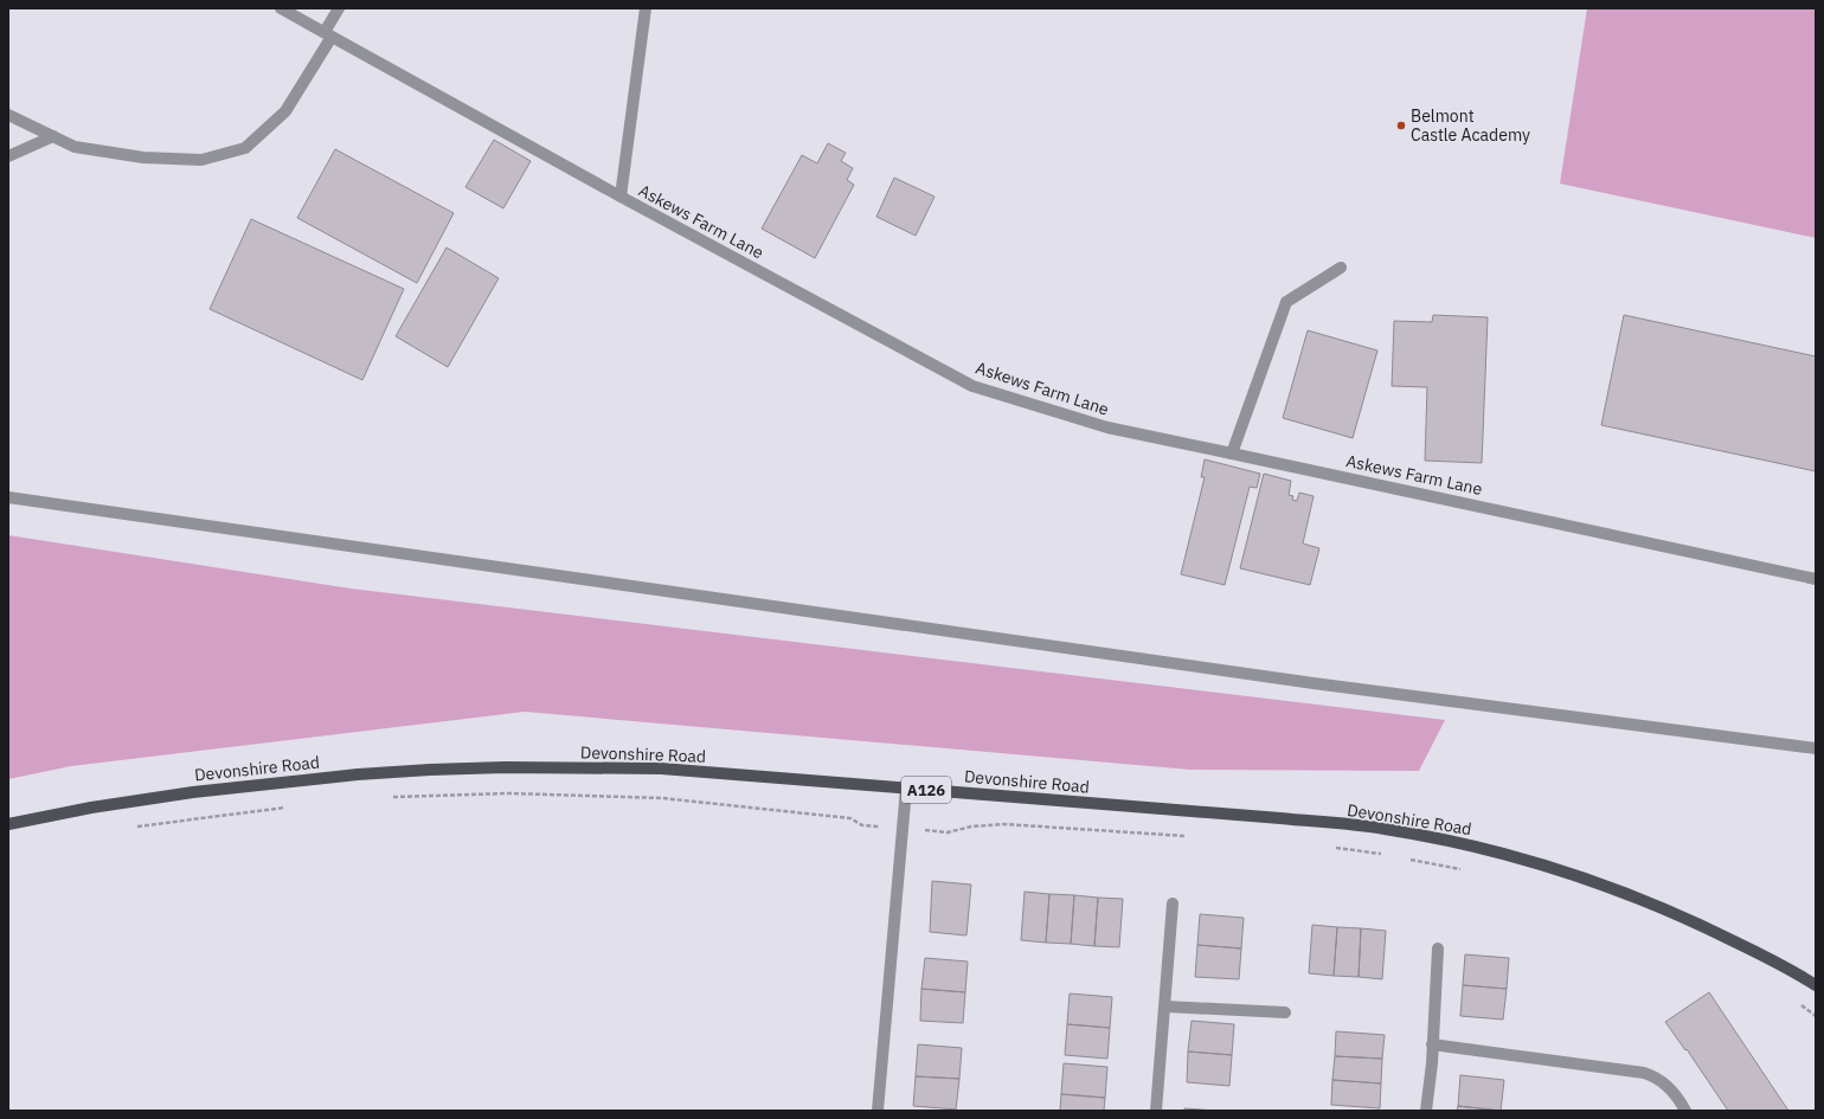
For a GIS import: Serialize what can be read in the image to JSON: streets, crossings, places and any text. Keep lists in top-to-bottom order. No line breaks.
{"streets":{"main road":["Devonshire Road","A126"],"street":["Askews Farm Lane"]},"places":["Belmont Castle Academy"]}
